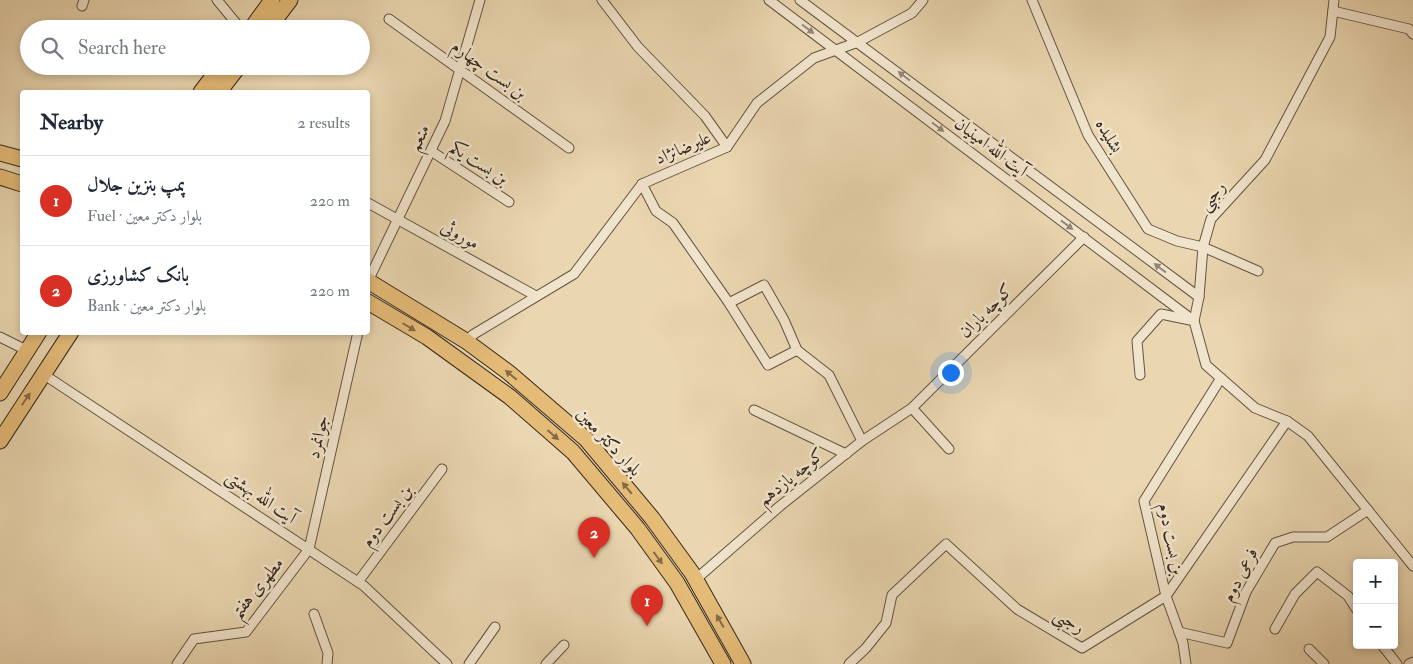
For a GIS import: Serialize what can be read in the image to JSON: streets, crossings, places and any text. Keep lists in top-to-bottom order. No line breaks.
{"streets":{"main road":["بلوار دکتر معین"],"street":["بن بست چهارم","بشلیده","منعم","آیت الله امینیان","علیرضانژاد","بن بست یکم","رجبی","موروثی","کوچه باران","جوانمرد","کوچه یازدهم","آیت الله بهشتی","بن بست دوم","فرعی دوم","مطهری هفتم"]},"crossings":[["بن بست چهارم","منعم"],["بشلیده","رجبی"],["منعم","بن بست یکم"],["منعم","موروثی"],["آیت الله امینیان","علیرضانژاد"],["آیت الله امینیان","رجبی"],["آیت الله امینیان","کوچه باران"],["علیرضانژاد","موروثی"],["علیرضانژاد","بلوار دکتر معین"],["رجبی","بن بست دوم"],["رجبی","فرعی دوم"],["کوچه باران","کوچه یازدهم"],["جوانمرد","آیت الله بهشتی"],["جوانمرد","مطهری هفتم"],["بلوار دکتر معین","کوچه یازدهم"],["آیت الله بهشتی","بن بست دوم"],["آیت الله بهشتی","مطهری هفتم"],["بن بست دوم","فرعی دوم"]],"page":{"search":"Search here","heading":["Nearby","2 results"],"list":[{"mark":"1","name":"پمپ بنزین جلال","note":"Fuel · بلوار دکتر معین","value":"220 m"},{"mark":"2","name":"بانک کشاورزی","note":"Bank · بلوار دکتر معین","value":"220 m"}],"pins":["2","1"],"map_buttons":["+","−"]}}
